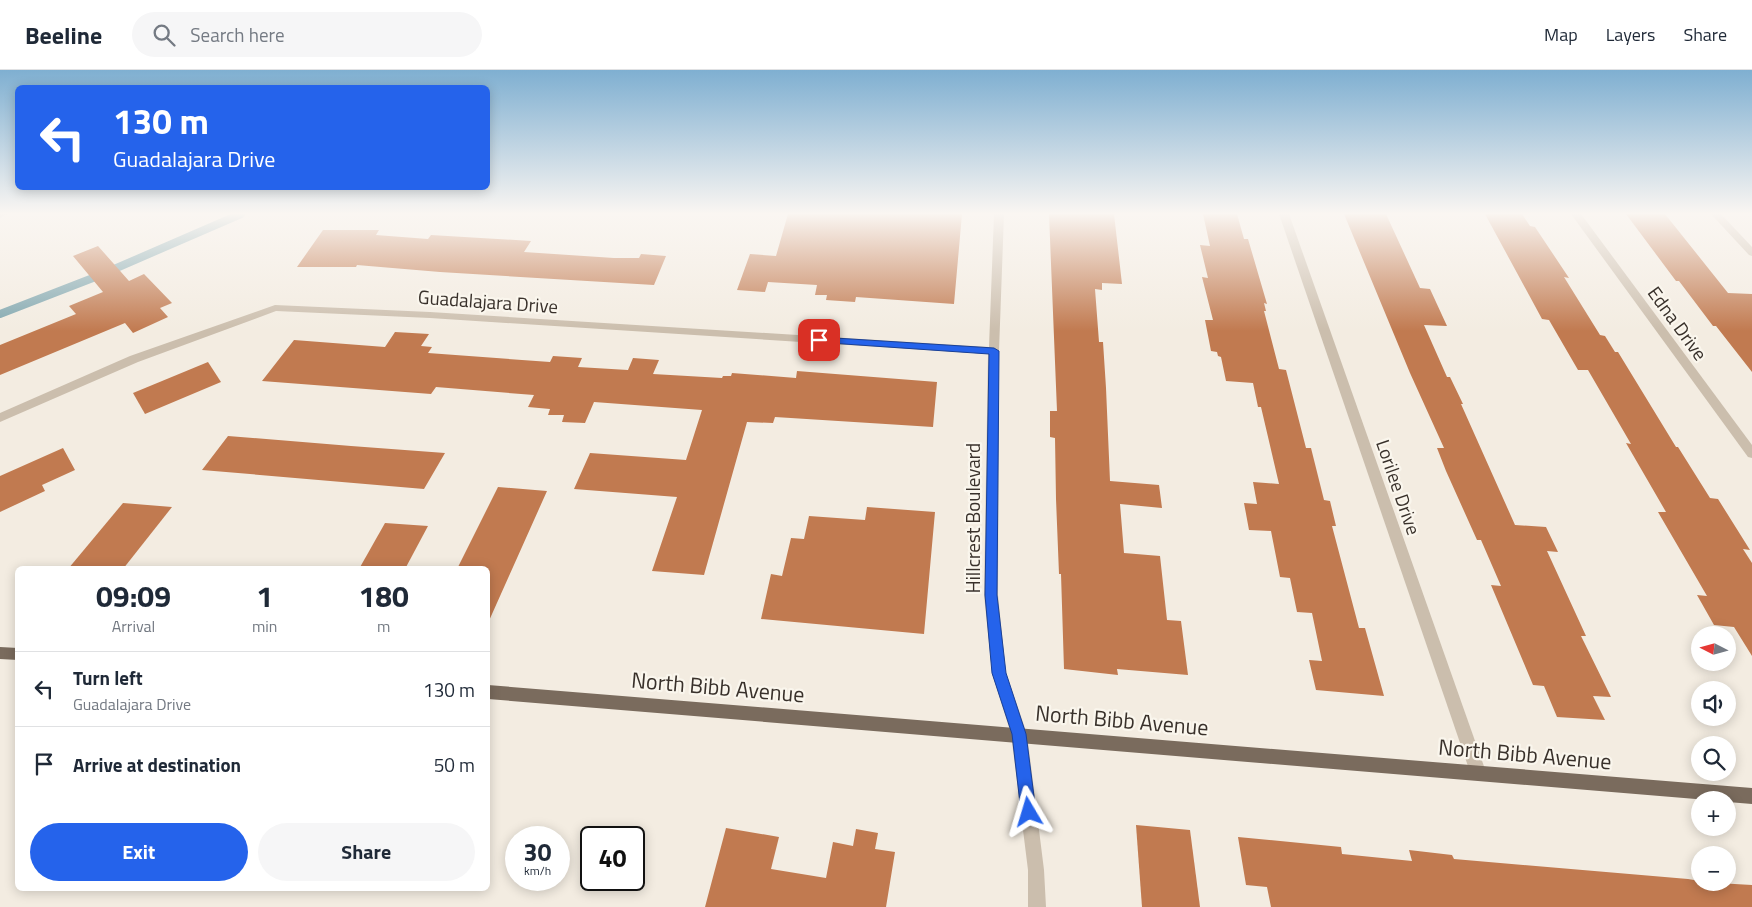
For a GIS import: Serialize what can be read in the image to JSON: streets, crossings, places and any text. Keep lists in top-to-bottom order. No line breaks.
{"streets":{"main road":["North Bibb Avenue"],"street":["Guadalajara Drive","Edna Drive","Lorilee Drive","Hillcrest Boulevard"]},"crossings":[["Guadalajara Drive","Hillcrest Boulevard"],["Lorilee Drive","North Bibb Avenue"],["Hillcrest Boulevard","North Bibb Avenue"]],"north":"left","page":{"header":"Beeline","search":"Search here","nav":["Map","Layers","Share"],"turn":["130 m","Guadalajara Drive"],"eta":["09:09","Arrival","1","min","180","m"],"map_buttons":["+","−"],"list":[{"name":"Turn left","note":"Guadalajara Drive","value":"130 m"},{"name":"Arrive at destination","value":"50 m"}],"buttons":["Exit","Share"],"speed":"30 km/h","limit":"40"}}
